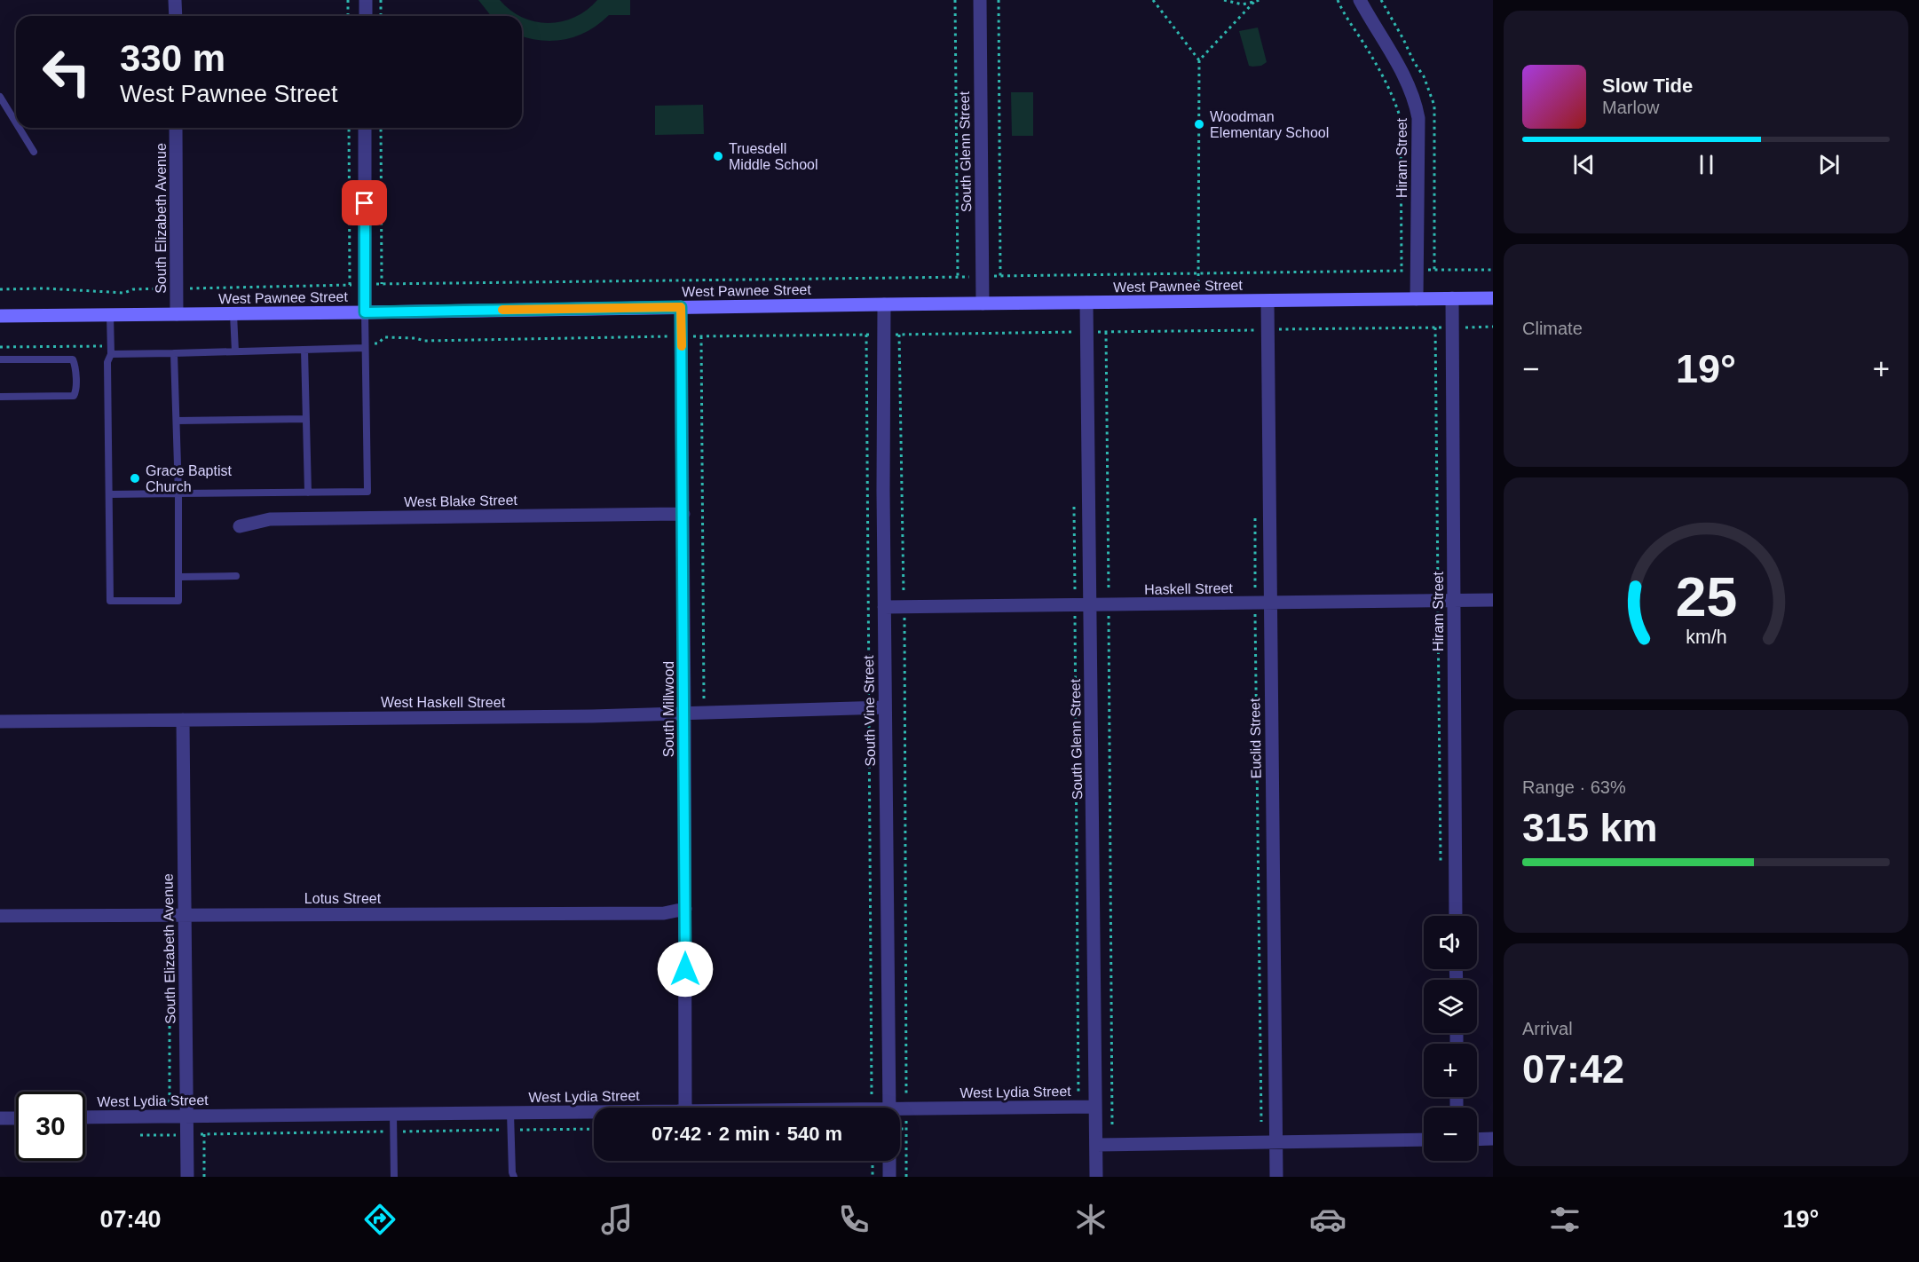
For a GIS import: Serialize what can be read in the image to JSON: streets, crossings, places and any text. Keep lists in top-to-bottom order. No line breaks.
{"streets":{"main road":["West Pawnee Street"],"street":["South Glenn Street","Hiram Street","South Elizabeth Avenue","West Blake Street","Haskell Street","West Haskell Street","South Millwood","South Vine Street","Euclid Street","Lotus Street","West Lydia Street"]},"crossings":[["South Glenn Street","West Pawnee Street"],["South Glenn Street","Haskell Street"],["South Glenn Street","West Lydia Street"],["Hiram Street","West Pawnee Street"],["Hiram Street","Haskell Street"],["South Elizabeth Avenue","West Pawnee Street"],["South Elizabeth Avenue","West Haskell Street"],["South Elizabeth Avenue","Lotus Street"],["South Elizabeth Avenue","West Lydia Street"],["West Pawnee Street","South Millwood"],["West Pawnee Street","South Vine Street"],["West Pawnee Street","Euclid Street"],["West Blake Street","South Millwood"],["Haskell Street","South Vine Street"],["Haskell Street","Euclid Street"],["West Haskell Street","South Millwood"],["West Haskell Street","South Vine Street"],["South Millwood","Lotus Street"]],"places":["Woodman Elementary School","Truesdell Middle School","Grace Baptist Church"],"page":{"turn":["330 m","West Pawnee Street"],"song":["Slow Tide","Marlow"],"tile":["Climate",["Range · 63%","315 km"],["Arrival","07:42"]],"heat":["−","19°","+"],"map_buttons":["+","−"],"limit":"30","trip":"07:42 · 2 min · 540 m","tabs":["07:40","19°"],"gauge":["25","km/h"]}}
